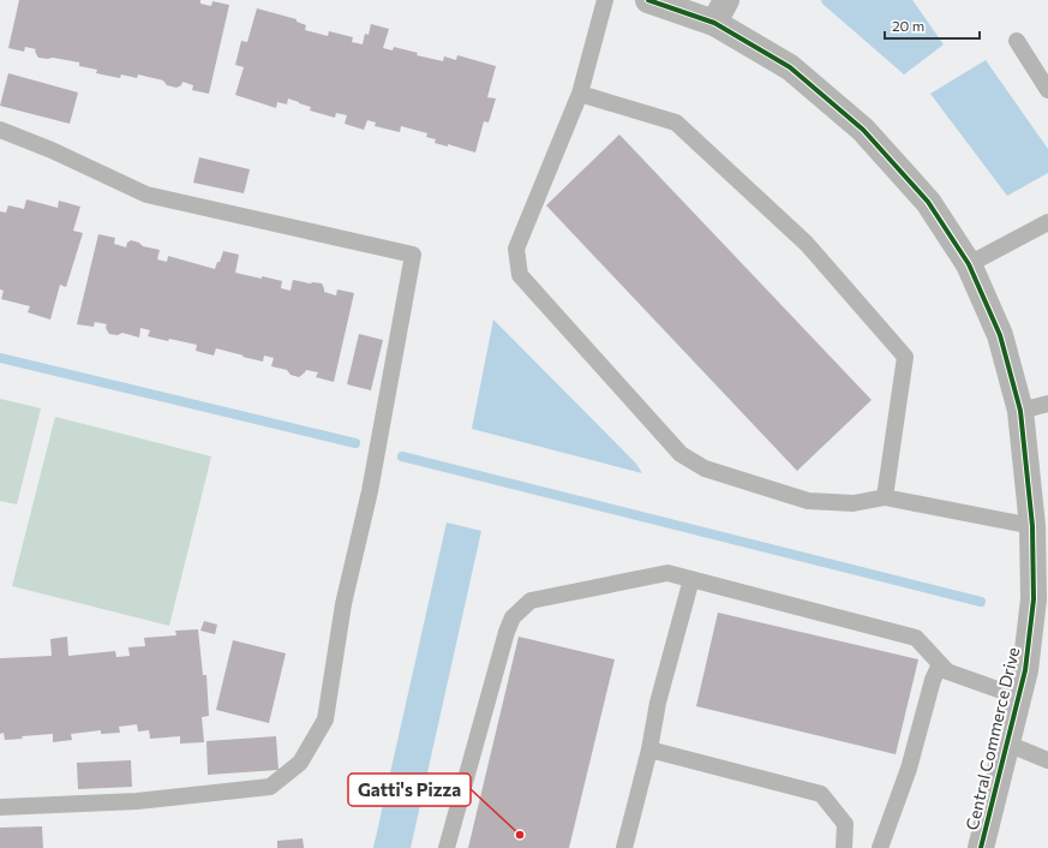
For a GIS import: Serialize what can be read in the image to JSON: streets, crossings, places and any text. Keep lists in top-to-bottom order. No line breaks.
{"streets":{"street":["Central Commerce Drive"]},"places":["Gatti's Pizza"],"scale_bar":"20 m"}
